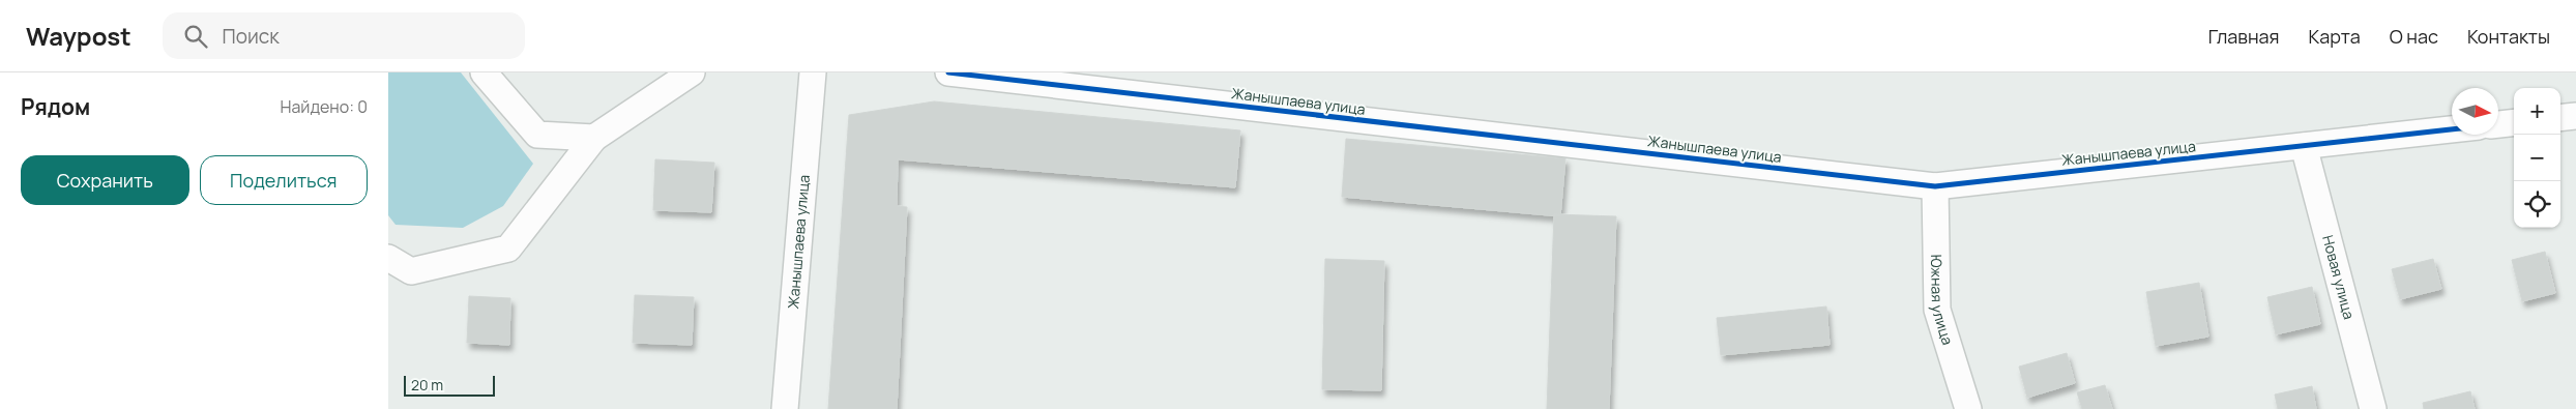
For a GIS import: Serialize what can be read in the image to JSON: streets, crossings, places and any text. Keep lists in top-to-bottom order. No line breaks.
{"streets":{"street":["Жанышпаева улица","Новая улица","Южная улица"]},"crossings":[["Жанышпаева улица","Новая улица"],["Жанышпаева улица","Южная улица"]],"scale_bar":"20 m","north":"right","page":{"header":"Waypost","search":"Поиск","nav":["Главная","Карта","О нас","Контакты"],"heading":["Рядом","Найдено: 0"],"map_buttons":["+","−"],"buttons":["Сохранить","Поделиться"],"scale":"20 m"}}
